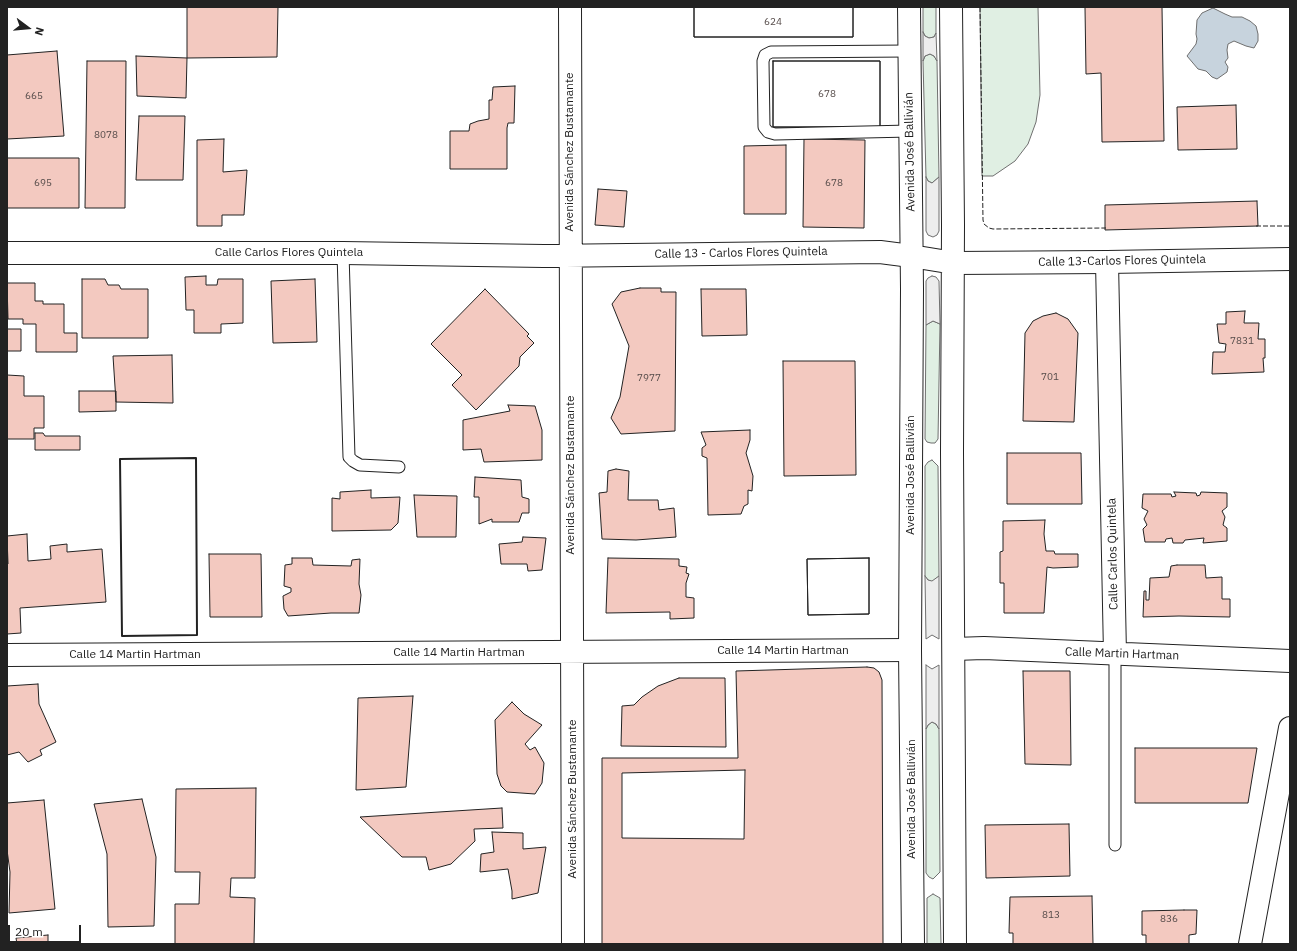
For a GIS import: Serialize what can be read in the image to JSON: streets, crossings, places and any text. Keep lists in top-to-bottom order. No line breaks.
{"streets":{"street":["Avenida Sánchez Bustamante","Avenida José Ballivián","Calle Carlos Flores Quintela","Calle 13 - Carlos Flores Quintela","Calle 13-Carlos Flores Quintela","Calle Carlos Quintela","Calle 14 Martin Hartman","Calle Martin Hartman"]},"crossings":[["Avenida Sánchez Bustamante","Calle Carlos Flores Quintela"],["Avenida Sánchez Bustamante","Calle 13 - Carlos Flores Quintela"],["Avenida Sánchez Bustamante","Calle 14 Martin Hartman"],["Avenida José Ballivián","Calle 13 - Carlos Flores Quintela"],["Avenida José Ballivián","Calle 14 Martin Hartman"],["Calle Carlos Flores Quintela","Calle 13 - Carlos Flores Quintela"],["Calle 13 - Carlos Flores Quintela","Calle 13-Carlos Flores Quintela"],["Calle 13-Carlos Flores Quintela","Calle Carlos Quintela"],["Calle Carlos Quintela","Calle Martin Hartman"]],"house_numbers":["624","678","665","8078","695","678","7831","701","7977","813","836"],"scale_bar":"20 m","north":"right"}
